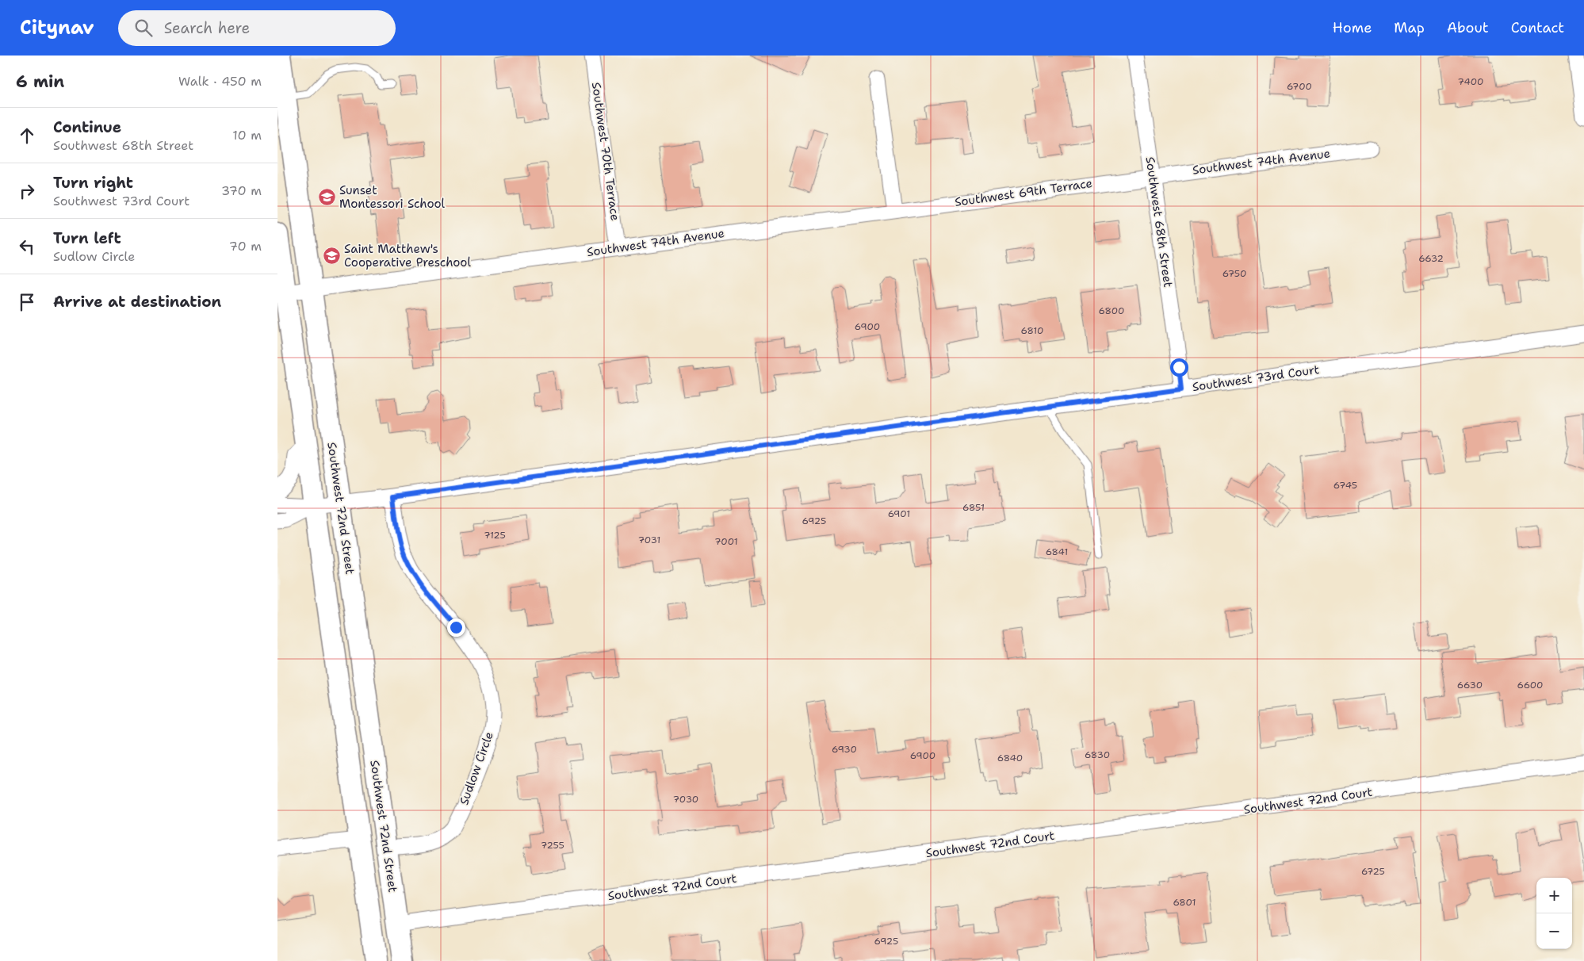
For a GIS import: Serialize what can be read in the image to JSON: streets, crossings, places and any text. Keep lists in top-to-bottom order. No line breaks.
{"streets":{"main road":["Southwest 72nd Street"],"street":["Southwest 70th Terrace","Southwest 74th Avenue","Southwest 69th Terrace","Southwest 68th Street","Southwest 73rd Court","Sudlow Circle","Southwest 72nd Court"]},"crossings":[["Southwest 70th Terrace","Southwest 74th Avenue"],["Southwest 74th Avenue","Southwest 69th Terrace"],["Southwest 74th Avenue","Southwest 68th Street"],["Southwest 74th Avenue","Southwest 72nd Street"],["Southwest 69th Terrace","Southwest 68th Street"],["Southwest 68th Street","Southwest 73rd Court"],["Southwest 73rd Court","Southwest 72nd Street"],["Southwest 73rd Court","Sudlow Circle"],["Southwest 72nd Street","Sudlow Circle"],["Southwest 72nd Street","Southwest 72nd Court"]],"places":{"school or university":["Sunset Montessori School","Saint Matthew's Cooperative Preschool"]},"house_numbers":["7400","6700","6632","6750","6800","6900","6810","6745","6851","6901","6925","7125","7031","7001","6841","6630","6600","6930","6830","6900","6840","7030","7255","6725","6801","6925"],"page":{"header":"Citynav","search":"Search here","nav":["Home","Map","About","Contact"],"heading":["6 min","Walk · 450 m"],"list":[["Continue","Southwest 68th Street","10 m"],["Turn right","Southwest 73rd Court","370 m"],["Turn left","Sudlow Circle","70 m"],"Arrive at destination"],"map_buttons":["+","−"]}}
